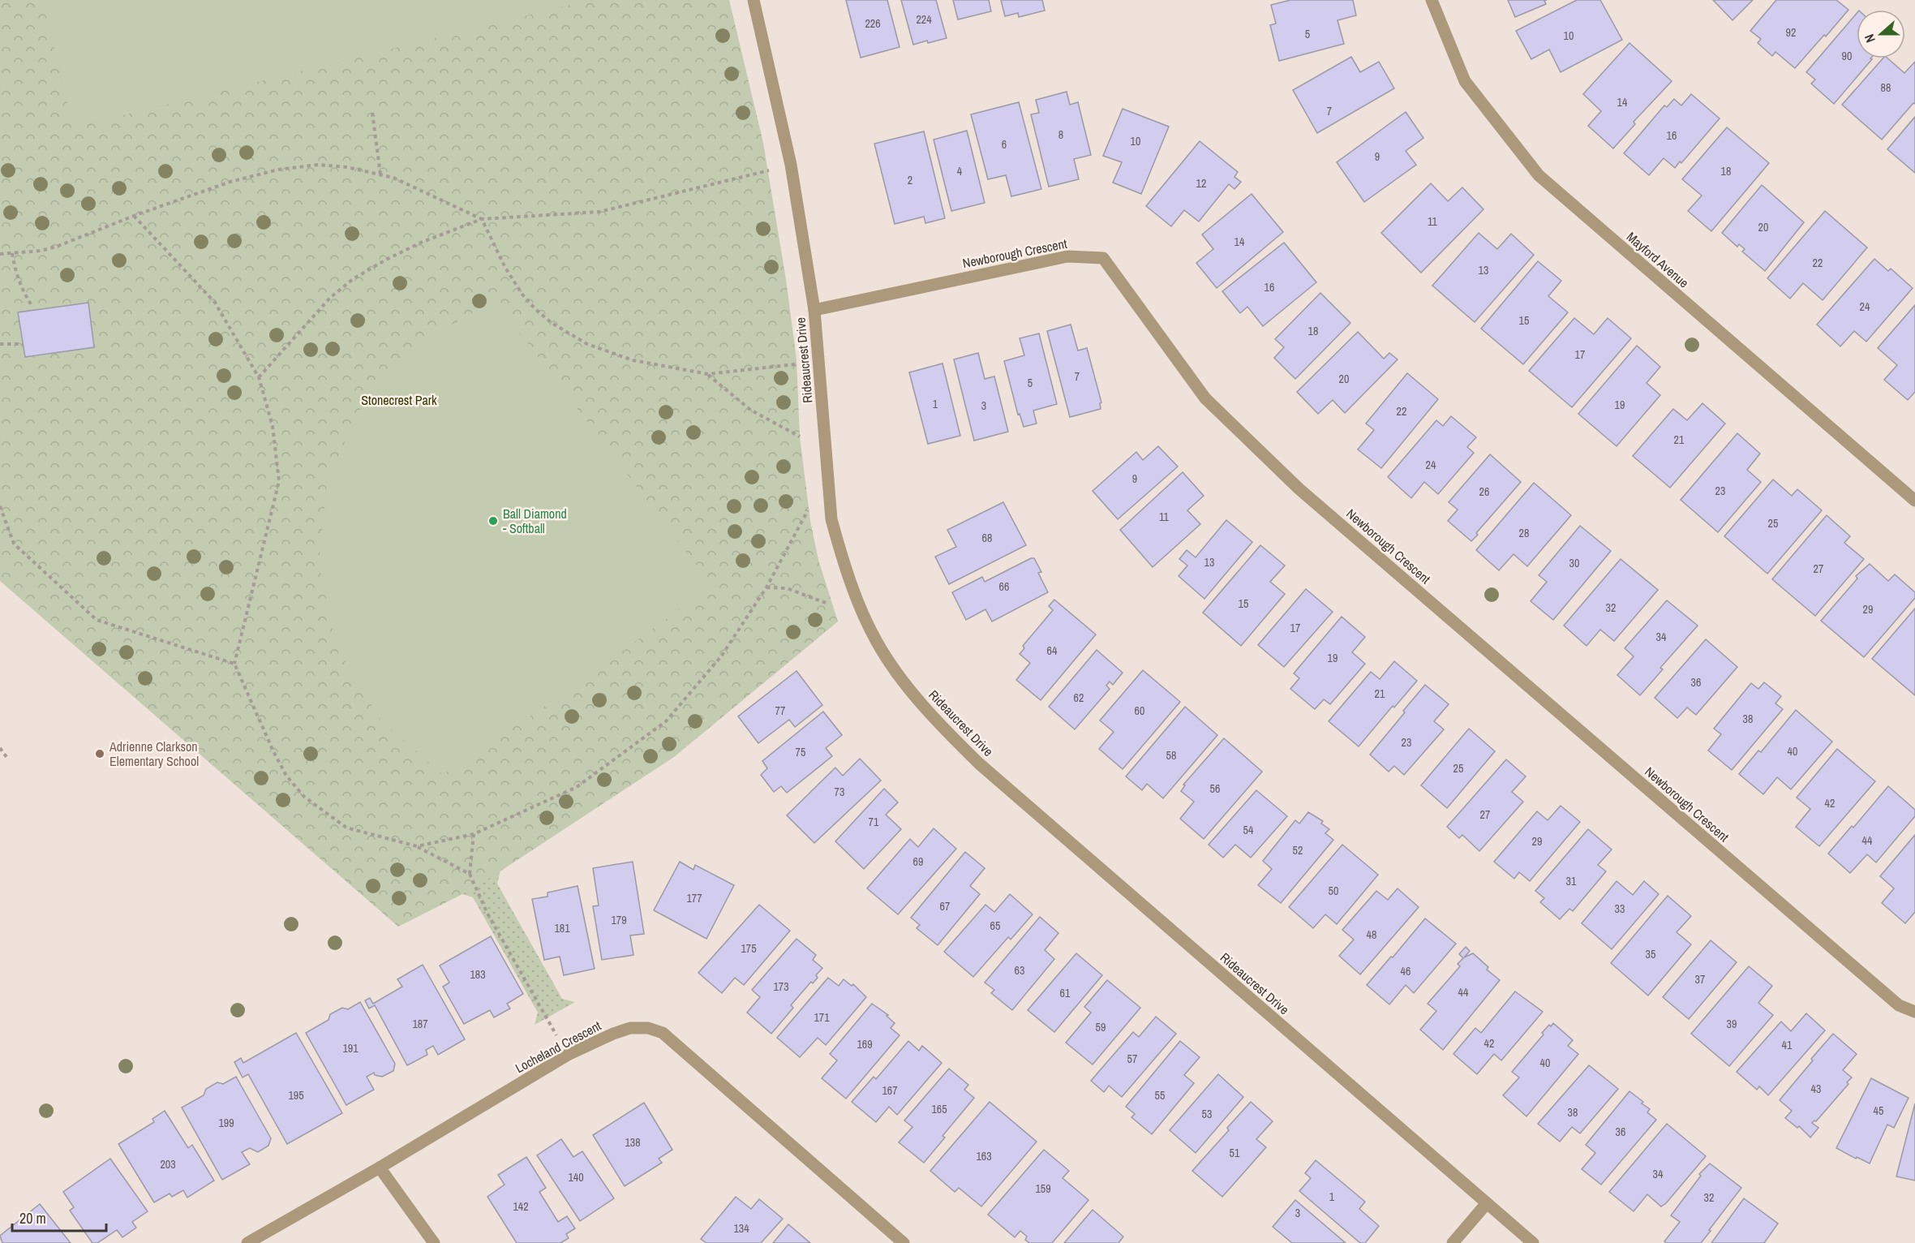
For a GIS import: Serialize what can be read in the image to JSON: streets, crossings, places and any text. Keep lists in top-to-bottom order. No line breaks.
{"streets":{"street":["Newborough Crescent","Mayford Avenue","Rideaucrest Drive","Locheland Crescent"]},"crossings":[["Newborough Crescent","Rideaucrest Drive"]],"parks":["Stonecrest Park"],"places":["Ball Diamond - Softball","Adrienne Clarkson Elementary School"],"house_numbers":["224","226","92","5","10","90","88","14","7","8","16","10","6","9","4","18","2","12","11","20","14","22","13","16","24","15","18","17","7","20","5","1","19","3","22","21","24","9","23","26","11","25","28","68","13","30","27","66","15","32","29","17","34","64","19","36","21","62","77","60","38","23","40","75","58","25","56","73","42","27","71","54","44","29","52","69","31","50","177","67","33","179","65","181","48","175","35","63","46","183","37","173","44","61","171","187","39","59","42","169","41","191","57","40","43","167","195","55","165","45","38","53","199","36","138","51","163","203","34","140","159","1","32","142","3","134"],"scale_bar":"20 m","north":"left"}
